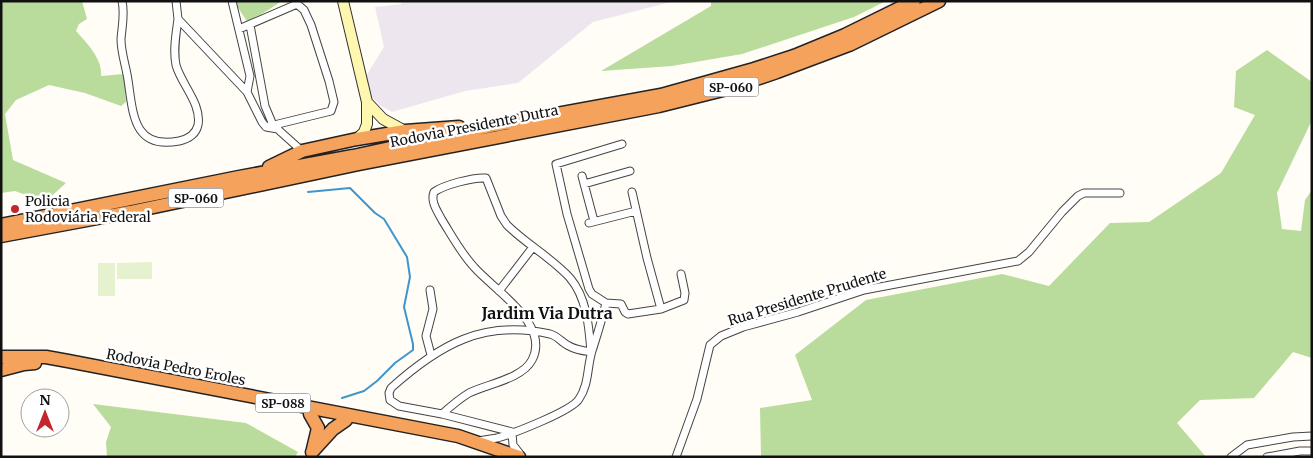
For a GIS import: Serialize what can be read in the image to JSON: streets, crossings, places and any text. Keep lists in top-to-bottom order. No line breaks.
{"streets":{"highway":["SP-060","Rodovia Presidente Dutra","Rodovia Pedro Eroles","SP-088"],"street":["Rua Presidente Prudente"]},"districts":["Jardim Via Dutra"],"places":["Policia Rodoviária Federal"],"north":"top"}
